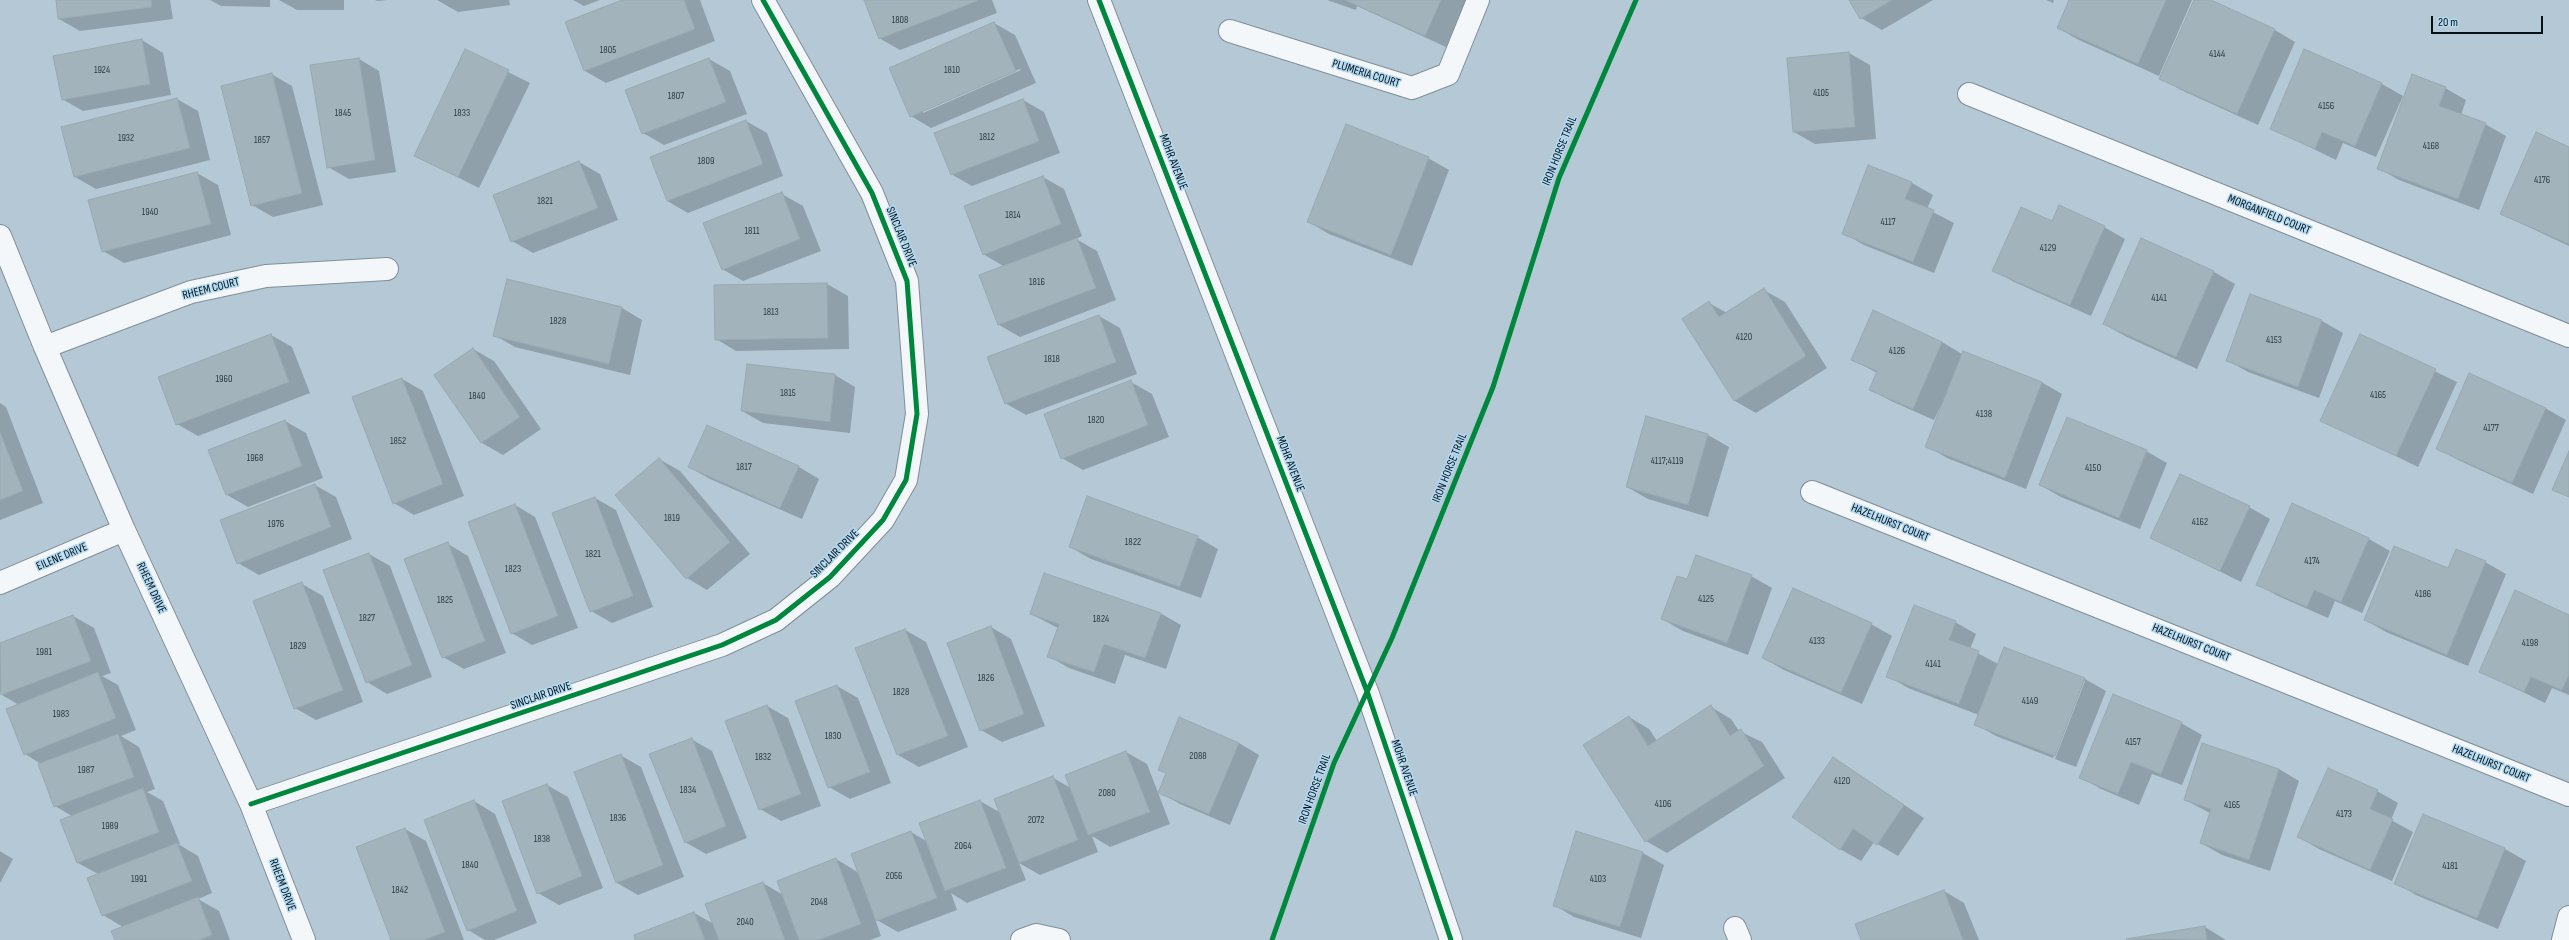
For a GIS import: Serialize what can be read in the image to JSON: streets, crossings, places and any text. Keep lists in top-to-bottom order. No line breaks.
{"streets":{"street":["PLUMERIA COURT","MOHR AVENUE","MORGANFIELD COURT","SINCLAIR DRIVE","RHEEM COURT","HAZELHURST COURT","EILENE DRIVE","RHEEM DRIVE"],"cycle path":["IRON HORSE TRAIL"]},"crossings":[["SINCLAIR DRIVE","RHEEM DRIVE"],["RHEEM COURT","RHEEM DRIVE"],["EILENE DRIVE","RHEEM DRIVE"]],"house_numbers":["1808","1805","4144","1924","1810","4105","1807","4156","1845","1833","1812","1932","1857","4168","1809","4176","1821","1940","1814","4117","1811","4129","1816","4141","1813","1828","4120","4153","4126","1818","1960","1815","4165","1840","4138","1820","4177","1852","1968","4117;4119","1817","4150","1819","4162","1976","1822","1821","4174","1823","4186","4125","1825","1827","1824","4133","4198","1829","1981","4141","1826","1828","4149","1983","1830","4157","2088","1832","1987","4120","1834","2080","4106","4165","4173","1836","2072","1989","1838","2064","1840","4181","2056","1991","4103","1842","2048","2040"],"scale_bar":"20 m"}
